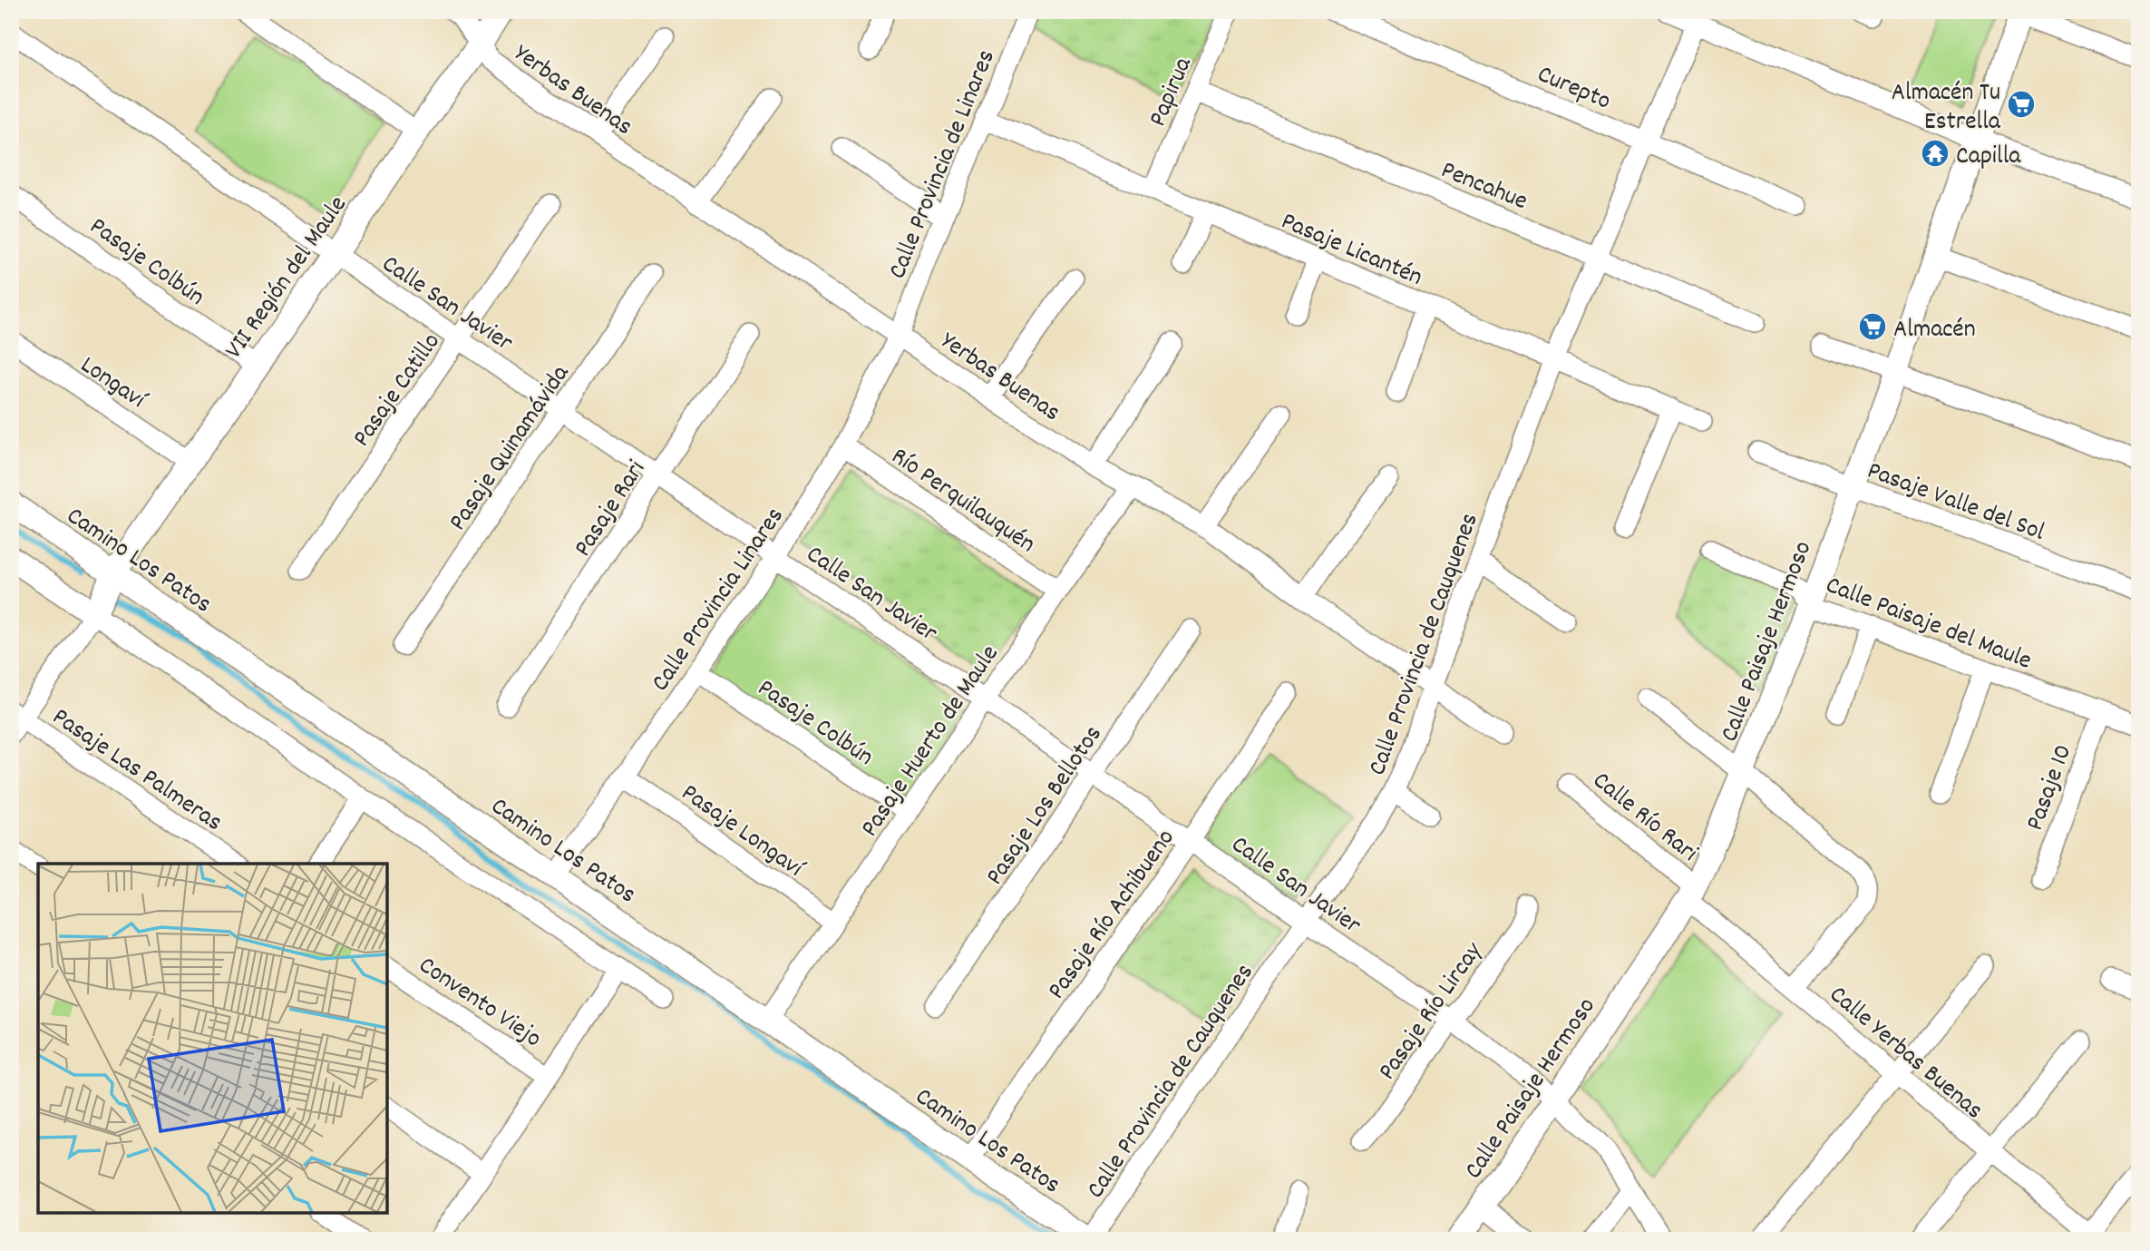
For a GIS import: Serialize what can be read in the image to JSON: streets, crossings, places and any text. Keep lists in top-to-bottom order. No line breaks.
{"streets":{"street":["Curepto","Yerbas Buenas","Papirua","Calle Provincia de Linares","Pencahue","Pasaje Licantén","Pasaje Colbún","VII Región del Maule","Calle San Javier","Longaví","Pasaje Catillo","Pasaje Quinamávida","Río Perquilauquén","Pasaje Valle del Sol","Pasaje Rari","Camino Los Patos","Calle Provincia Linares","Calle Paisaje del Maule","Calle Paisaje Hermoso","Calle Provincia de Cauquenes","Pasaje Huerto de Maule","Pasaje Las Palmeras","Pasaje 10","Pasaje Los Bellotos","Calle Río Rari","Pasaje Longaví","Pasaje Río Achibueno","Convento Viejo","Pasaje Río Lircay","Calle Yerbas Buenas"]},"crossings":[["Curepto","Calle Provincia de Cauquenes"],["Yerbas Buenas","Calle Provincia de Linares"],["Yerbas Buenas","VII Región del Maule"],["Yerbas Buenas","Calle Provincia Linares"],["Yerbas Buenas","Calle Provincia de Cauquenes"],["Yerbas Buenas","Pasaje Huerto de Maule"],["Papirua","Pencahue"],["Papirua","Pasaje Licantén"],["Calle Provincia de Linares","Pasaje Licantén"],["Calle Provincia de Linares","Calle Provincia Linares"],["Pencahue","Calle Provincia de Cauquenes"],["Pasaje Licantén","Calle Provincia de Cauquenes"],["Pasaje Colbún","VII Región del Maule"],["Pasaje Colbún","Calle Provincia Linares"],["Pasaje Colbún","Pasaje Huerto de Maule"],["VII Región del Maule","Calle San Javier"],["VII Región del Maule","Longaví"],["VII Región del Maule","Camino Los Patos"],["Calle San Javier","Pasaje Catillo"],["Calle San Javier","Pasaje Quinamávida"],["Calle San Javier","Pasaje Rari"],["Calle San Javier","Calle Provincia Linares"],["Calle San Javier","Calle Paisaje Hermoso"],["Calle San Javier","Calle Provincia de Cauquenes"],["Calle San Javier","Pasaje Huerto de Maule"],["Calle San Javier","Pasaje Los Bellotos"],["Calle San Javier","Pasaje Río Achibueno"],["Calle San Javier","Pasaje Río Lircay"],["Río Perquilauquén","Calle Provincia Linares"],["Río Perquilauquén","Pasaje Huerto de Maule"],["Pasaje Valle del Sol","Calle Paisaje Hermoso"],["Camino Los Patos","Calle Provincia Linares"],["Camino Los Patos","Calle Provincia de Cauquenes"],["Camino Los Patos","Pasaje Huerto de Maule"],["Camino Los Patos","Pasaje Río Achibueno"],["Calle Provincia Linares","Pasaje Longaví"],["Calle Paisaje del Maule","Calle Paisaje Hermoso"],["Calle Paisaje del Maule","Pasaje 10"],["Calle Paisaje Hermoso","Calle Río Rari"],["Calle Paisaje Hermoso","Calle Yerbas Buenas"],["Pasaje Huerto de Maule","Pasaje Longaví"],["Calle Río Rari","Calle Yerbas Buenas"]],"places":{"supermarket":["Almacén Tu Estrella","Almacén"],"temple":["Capilla"]}}
